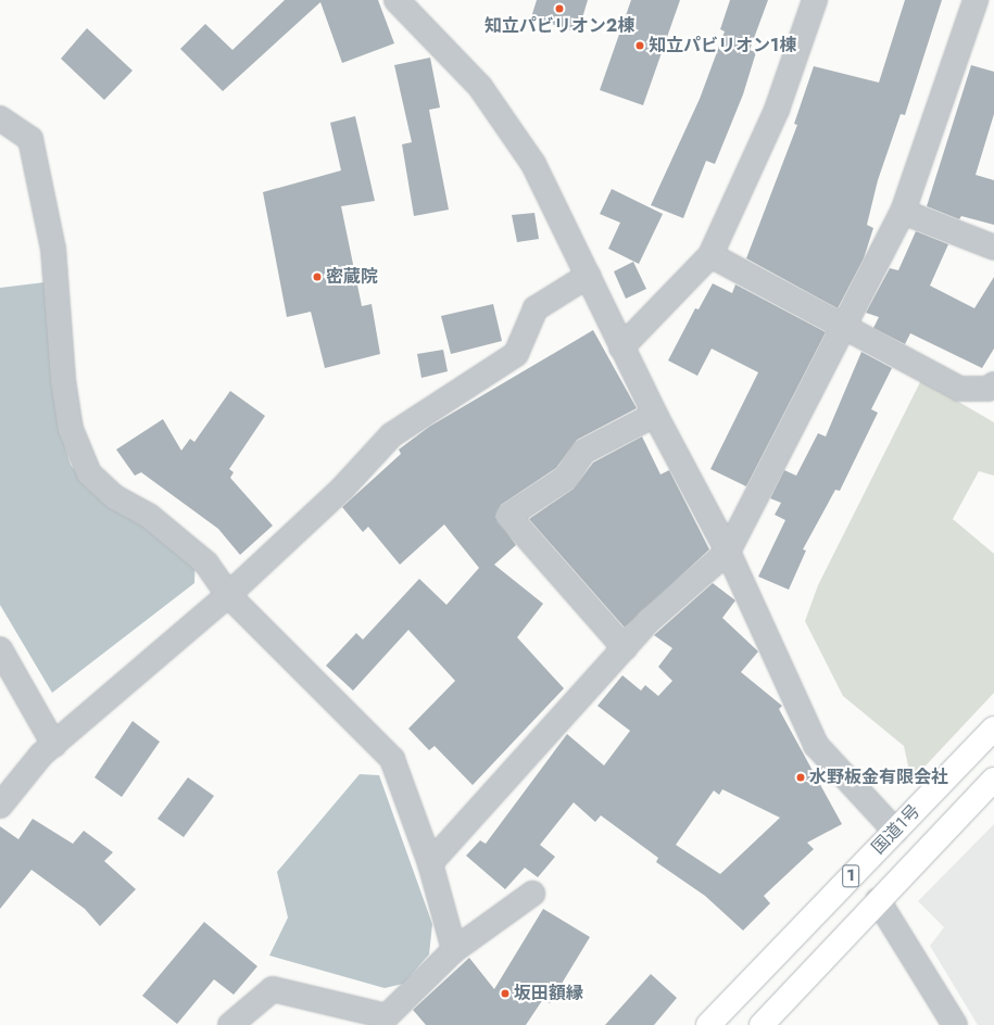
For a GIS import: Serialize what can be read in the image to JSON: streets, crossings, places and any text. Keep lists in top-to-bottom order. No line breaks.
{"streets":{"highway":["国道1号","1"]},"places":["知立パビリオン2棟","知立パビリオン1棟","密蔵院","水野板金有限会社","坂田額縁"]}
